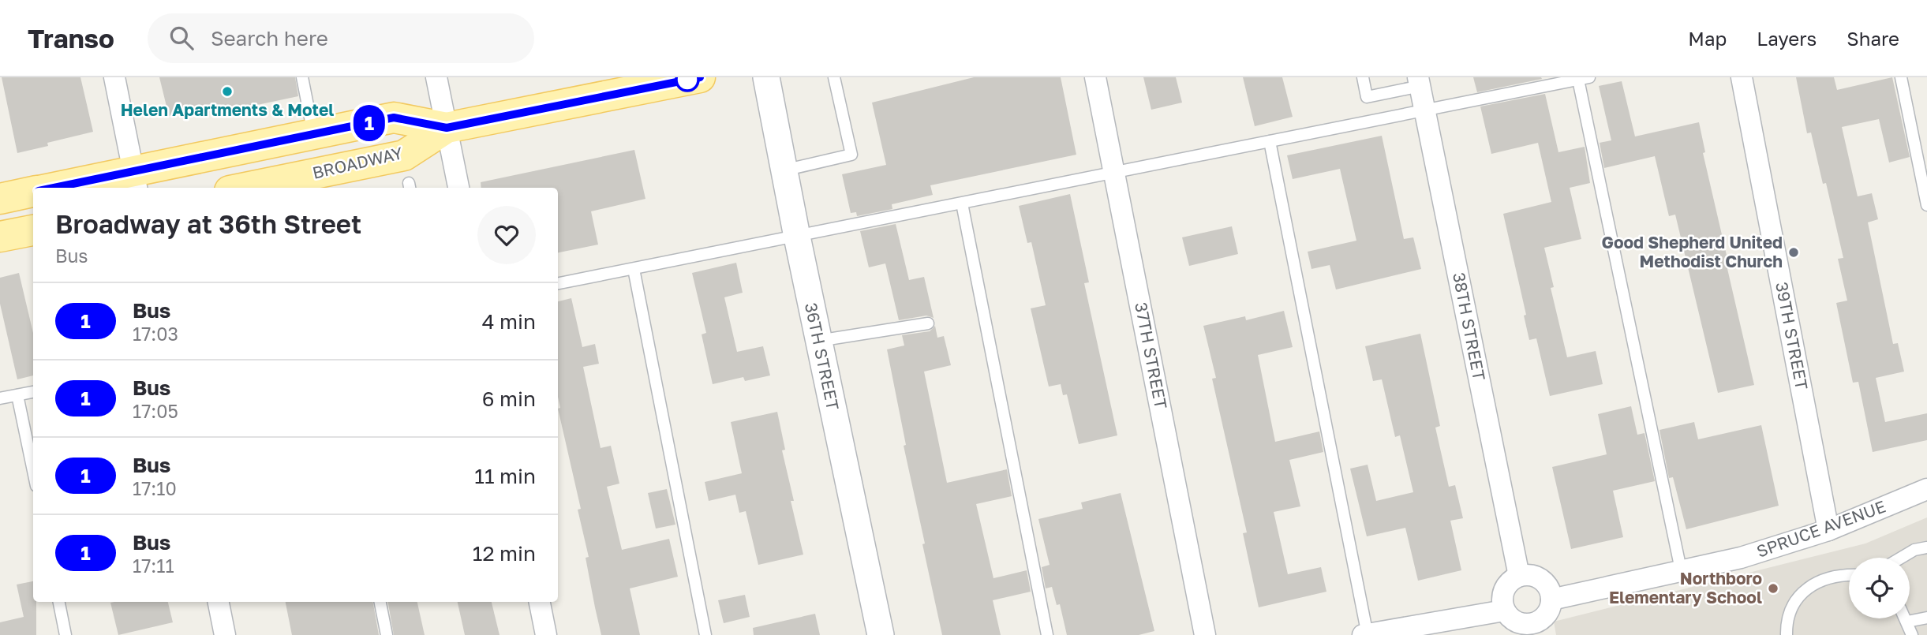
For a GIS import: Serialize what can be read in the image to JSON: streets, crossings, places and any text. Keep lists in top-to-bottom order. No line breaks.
{"streets":{"main road":["BROADWAY"],"street":["38TH STREET","39TH STREET","37TH STREET","36TH STREET","SPRUCE AVENUE"]},"crossings":[["38TH STREET","SPRUCE AVENUE"],["39TH STREET","SPRUCE AVENUE"]],"places":["Helen Apartments & Motel","Good Shepherd United Methodist Church","Northboro Elementary School"],"lines":["bus line 1"],"page":{"header":"Transo","search":"Search here","nav":["Map","Layers","Share"],"on_map":"1","heading":["Broadway at 36th Street","Bus"],"list":[{"mark":"1","name":"Bus","note":"17:03","value":"4 min"},{"mark":"1","name":"Bus","note":"17:05","value":"6 min"},{"mark":"1","name":"Bus","note":"17:10","value":"11 min"},{"mark":"1","name":"Bus","note":"17:11","value":"12 min"}]}}
